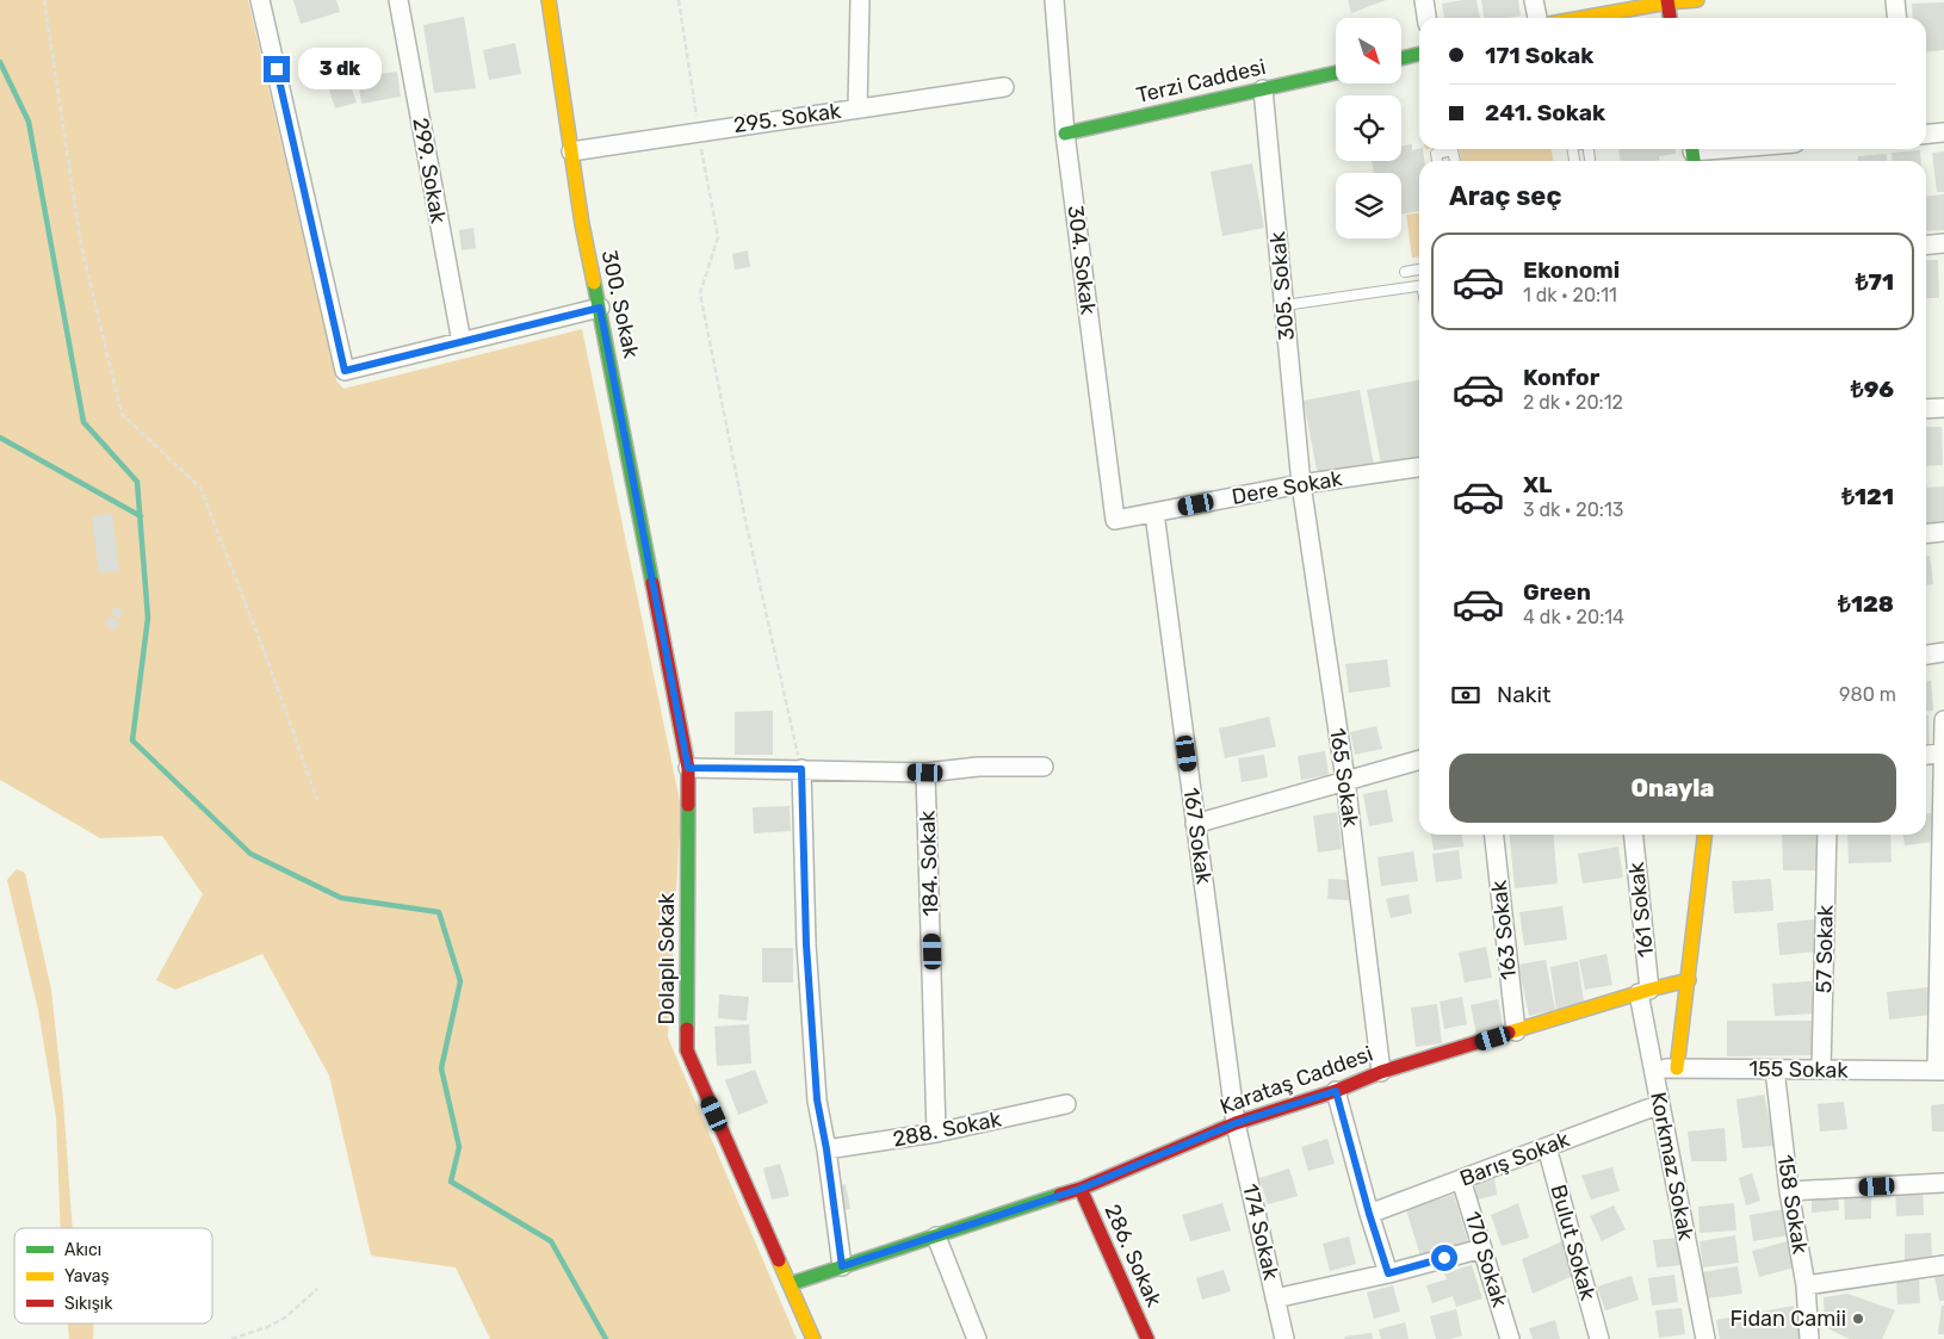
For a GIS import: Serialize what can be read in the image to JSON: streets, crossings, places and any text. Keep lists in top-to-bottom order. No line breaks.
{"streets":{"street":["Terzi Caddesi","295. Sokak","299. Sokak","304. Sokak","305. Sokak","300. Sokak","Dere Sokak","165 Sokak","167 Sokak","184. Sokak","161 Sokak","163 Sokak","57 Sokak","Dolaplı Sokak","155 Sokak","Karataş Caddesi","288. Sokak","Barış Sokak","Korkmaz Sokak","158 Sokak","174 Sokak","Bulut Sokak","286. Sokak","170 Sokak"]},"crossings":[["Terzi Caddesi","304. Sokak"],["Terzi Caddesi","305. Sokak"],["295. Sokak","300. Sokak"],["304. Sokak","Dere Sokak"],["305. Sokak","Dere Sokak"],["305. Sokak","165 Sokak"],["300. Sokak","Dolaplı Sokak"],["Dere Sokak","165 Sokak"],["Dere Sokak","167 Sokak"],["165 Sokak","Karataş Caddesi"],["167 Sokak","Karataş Caddesi"],["167 Sokak","174 Sokak"],["184. Sokak","288. Sokak"],["161 Sokak","Karataş Caddesi"],["161 Sokak","Korkmaz Sokak"],["163 Sokak","Karataş Caddesi"],["57 Sokak","155 Sokak"],["Dolaplı Sokak","Karataş Caddesi"],["155 Sokak","Korkmaz Sokak"],["155 Sokak","158 Sokak"],["Karataş Caddesi","Korkmaz Sokak"],["Karataş Caddesi","174 Sokak"],["Karataş Caddesi","286. Sokak"],["Barış Sokak","Korkmaz Sokak"],["Barış Sokak","Bulut Sokak"],["Barış Sokak","170 Sokak"]],"places":["Fidan Camii"],"legend":["Akıcı","Yavaş","Sıkışık"],"north":"bottom right","page":{"banner":["171 Sokak","241. Sokak"],"bubble":"3 dk","heading":"Araç seç","list":[{"name":"Ekonomi","note":"1 dk · 20:11","value":"₺71"},{"name":"Konfor","note":"2 dk · 20:12","value":"₺96"},{"name":"XL","note":"3 dk · 20:13","value":"₺121"},{"name":"Green","note":"4 dk · 20:14","value":"₺128"}],"pay":["Nakit","980 m"],"buttons":"Onayla"}}
